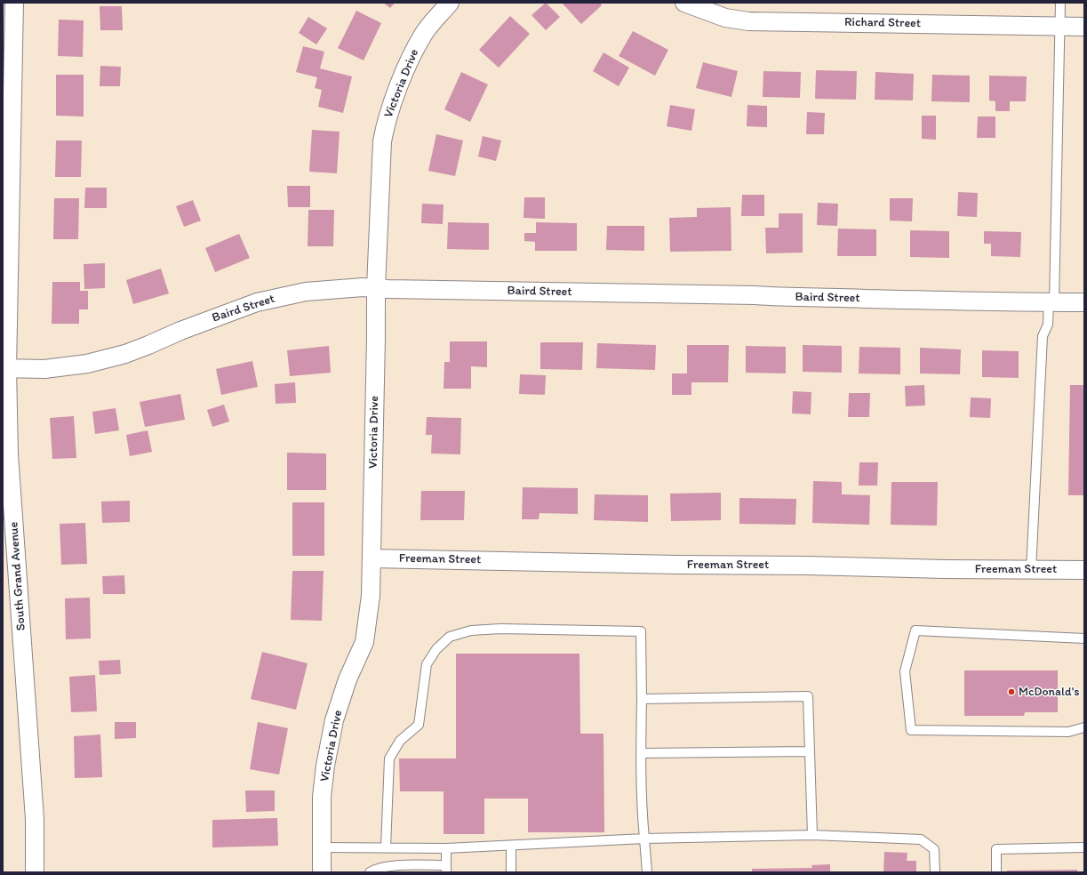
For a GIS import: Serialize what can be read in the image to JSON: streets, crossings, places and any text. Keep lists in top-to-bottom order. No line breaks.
{"streets":{"street":["Richard Street","Victoria Drive","Baird Street","Freeman Street","South Grand Avenue"]},"crossings":[["Victoria Drive","Baird Street"],["Victoria Drive","Freeman Street"],["Baird Street","South Grand Avenue"]],"places":["McDonald's"]}
